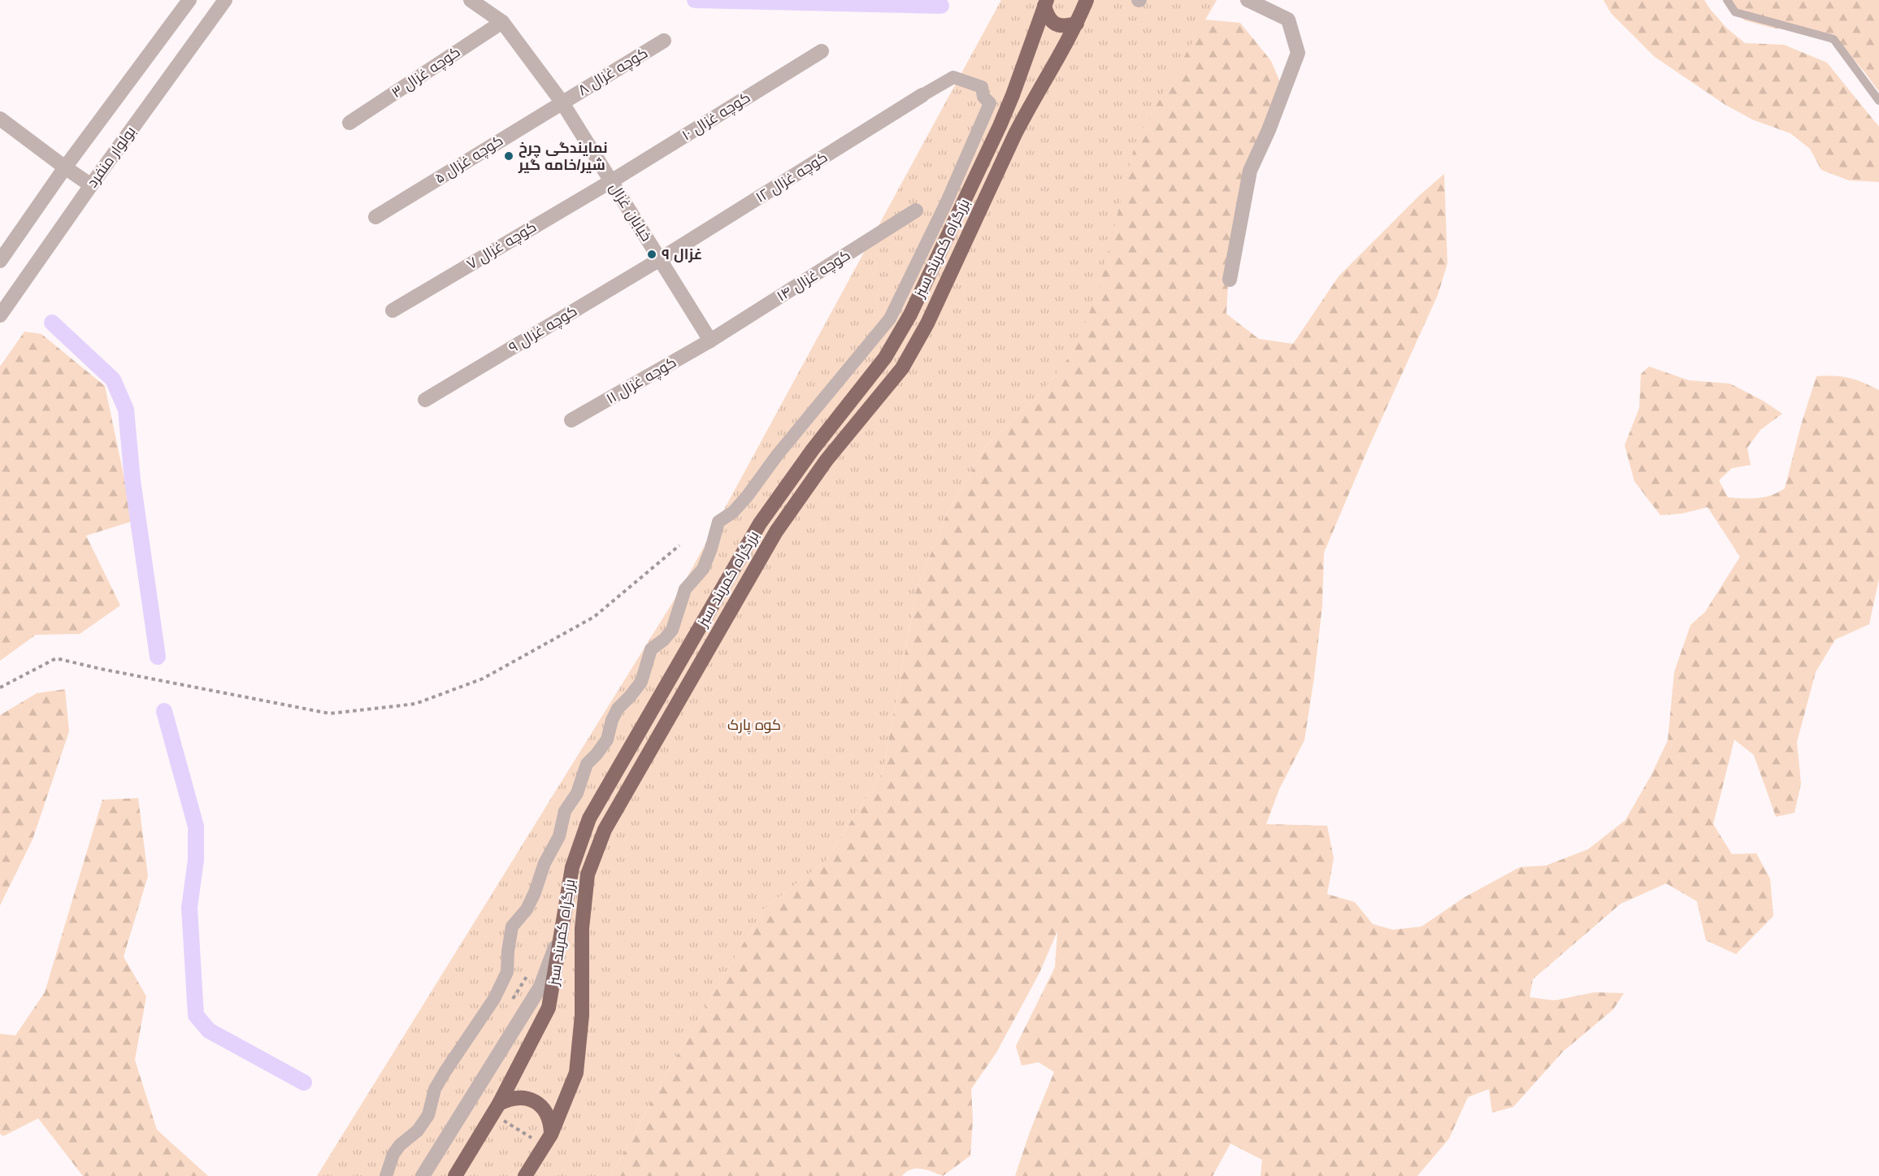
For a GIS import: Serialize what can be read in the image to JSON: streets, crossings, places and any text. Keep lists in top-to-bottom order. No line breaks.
{"streets":{"highway":["بزرگراه کمربند سبز"],"street":["کوچه غزال ۸","کوچه غزال ۳","کوچه غزال ۱۰","بولوار منفرد","کوچه غزال ۵","کوچه غزال ۱۲","خیابان غزال","کوچه غزال ۷","کوچه غزال ۱۴","کوچه غزال ۹","کوچه غزال ۱۱"]},"crossings":[["کوچه غزال ۸","کوچه غزال ۵"],["کوچه غزال ۸","خیابان غزال"],["کوچه غزال ۳","خیابان غزال"],["کوچه غزال ۱۰","خیابان غزال"],["کوچه غزال ۱۰","کوچه غزال ۷"],["کوچه غزال ۵","خیابان غزال"],["کوچه غزال ۱۲","خیابان غزال"],["کوچه غزال ۱۲","کوچه غزال ۹"],["خیابان غزال","کوچه غزال ۷"],["خیابان غزال","کوچه غزال ۱۴"],["خیابان غزال","کوچه غزال ۹"],["خیابان غزال","کوچه غزال ۱۱"],["کوچه غزال ۱۴","کوچه غزال ۱۱"]],"parks":["کوه پارک"],"places":["نمایندگی چرخ شیر/خامه گیر","غزال ۹"]}
